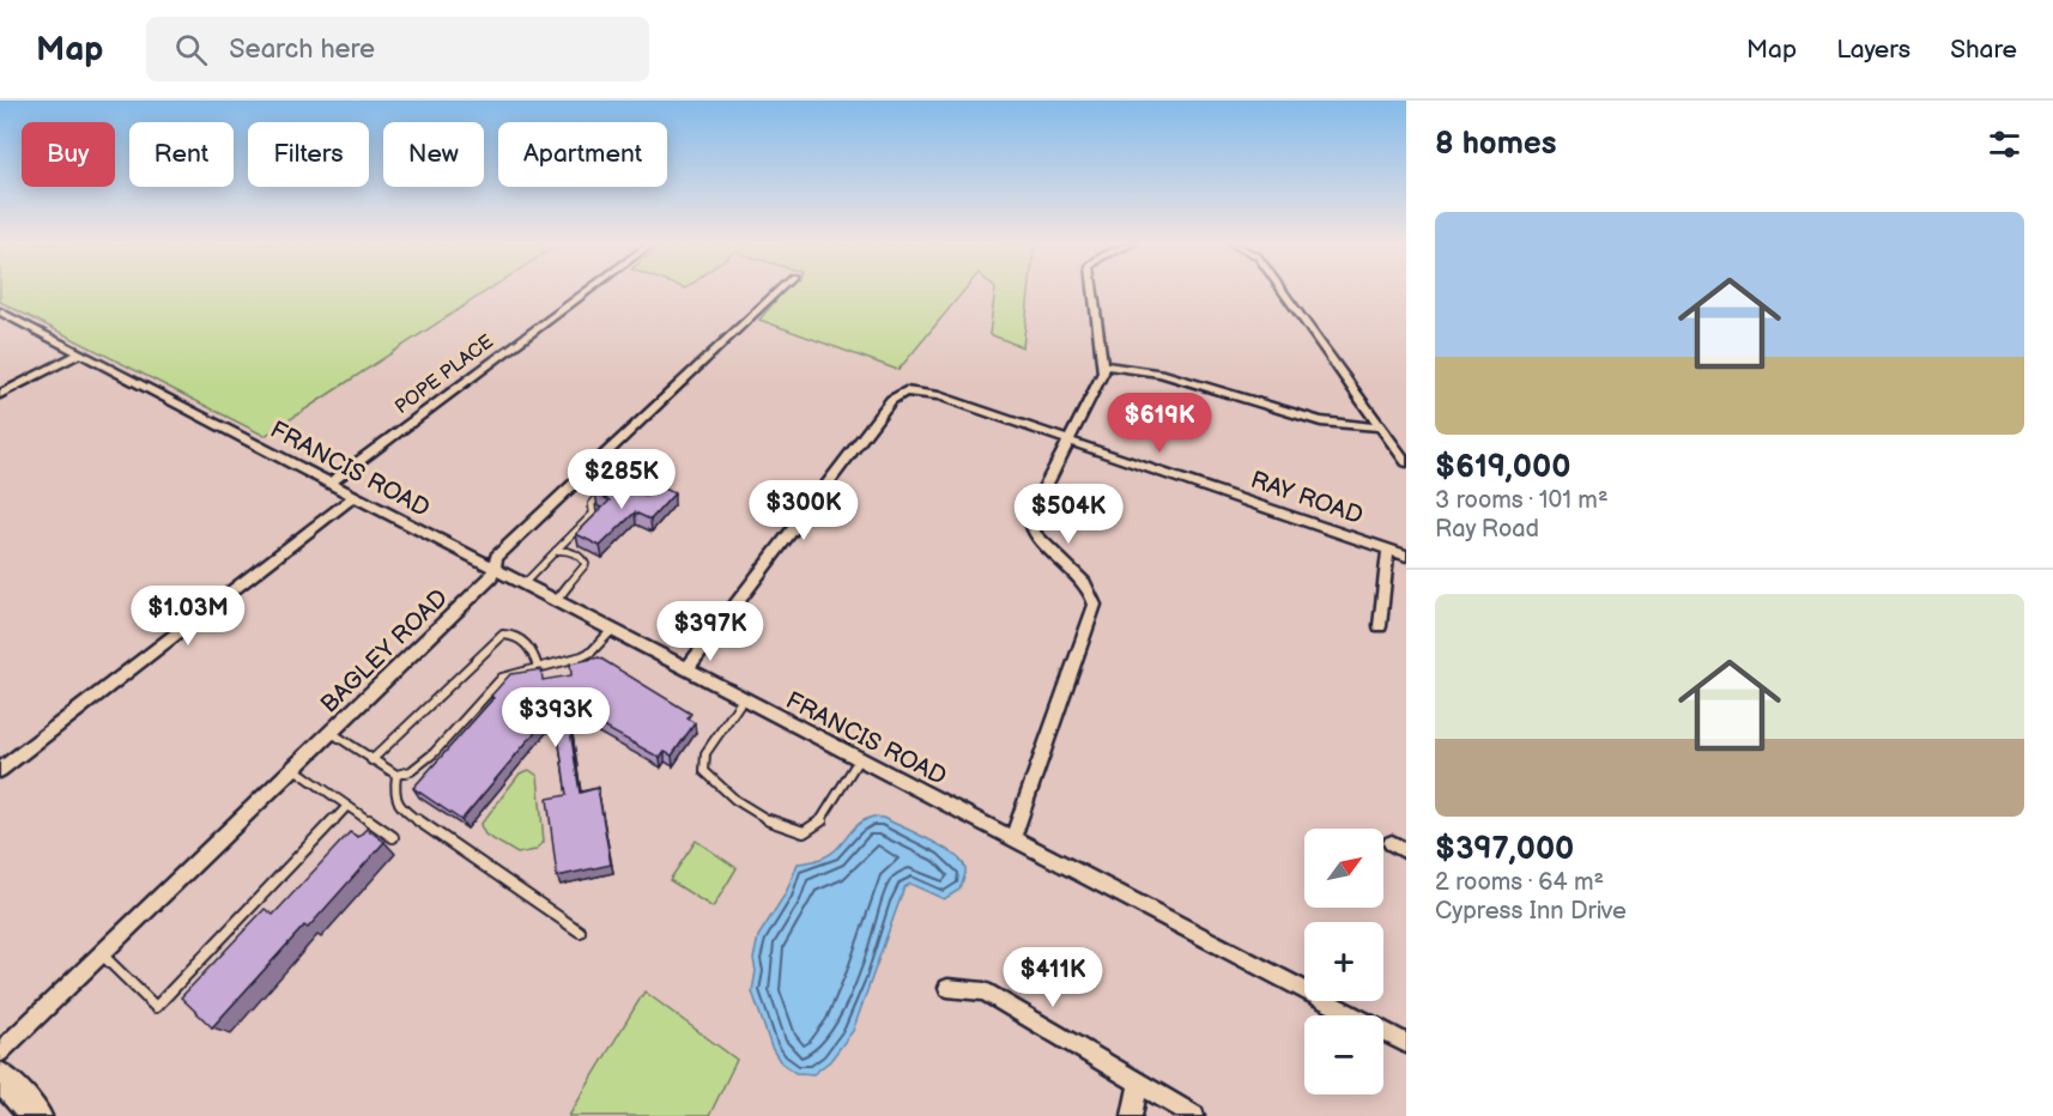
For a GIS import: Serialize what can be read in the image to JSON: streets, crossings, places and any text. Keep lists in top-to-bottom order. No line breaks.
{"streets":{"street":["POPE PLACE","FRANCIS ROAD","RAY ROAD","BAGLEY ROAD"]},"crossings":[["POPE PLACE","FRANCIS ROAD"],["FRANCIS ROAD","RAY ROAD"],["FRANCIS ROAD","BAGLEY ROAD"]],"north":"top right","page":{"header":"Map","search":"Search here","nav":["Map","Layers","Share"],"heading":"8 homes","chip":["Buy","Rent","Filters","New","Apartment"],"list":[{"name":"$619,000","note":"3 rooms · 101 m² · Ray Road"},{"name":"$397,000","note":"2 rooms · 64 m² · Cypress Inn Drive"}],"price":["$619K","$285K","$300K","$504K","$1.03M","$397K","$393K","$411K"],"map_buttons":["+","−"]}}
